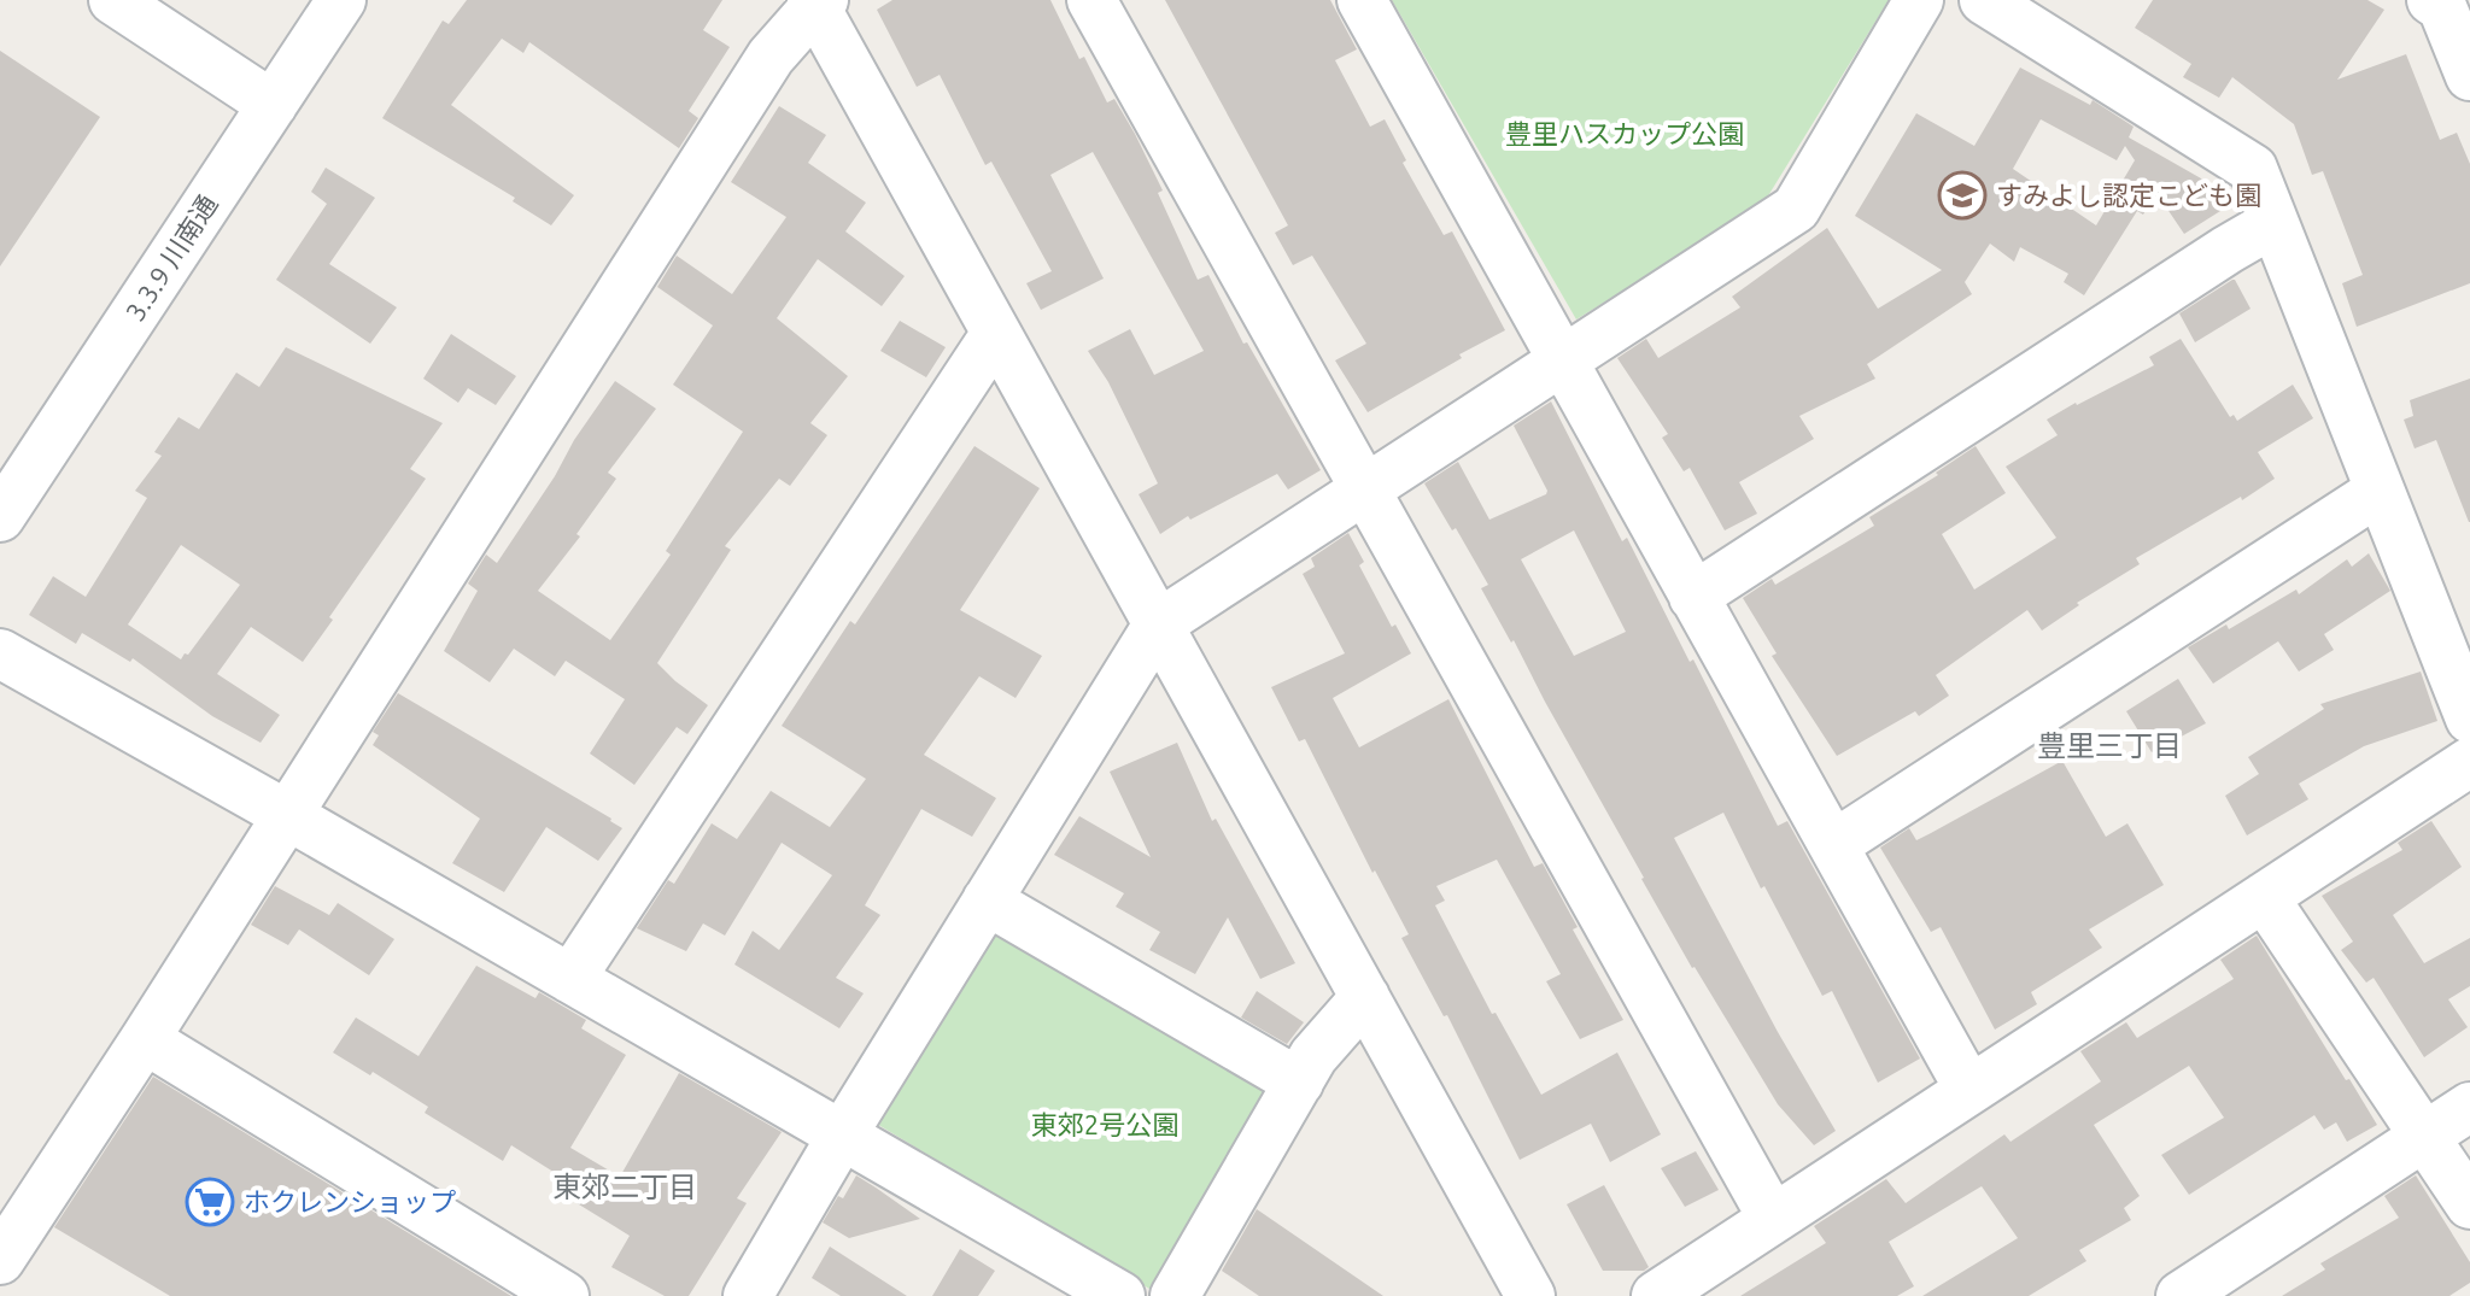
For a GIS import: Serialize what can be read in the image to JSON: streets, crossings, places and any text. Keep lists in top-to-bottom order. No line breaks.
{"streets":{"street":["3.3.9 川南通"]},"districts":["豊里三丁目","東郊二丁目"],"parks":["豊里ハスカップ公園","東郊2号公園"],"places":{"school or university":["すみよし認定こども園"],"supermarket":["ホクレンショップ"]}}
